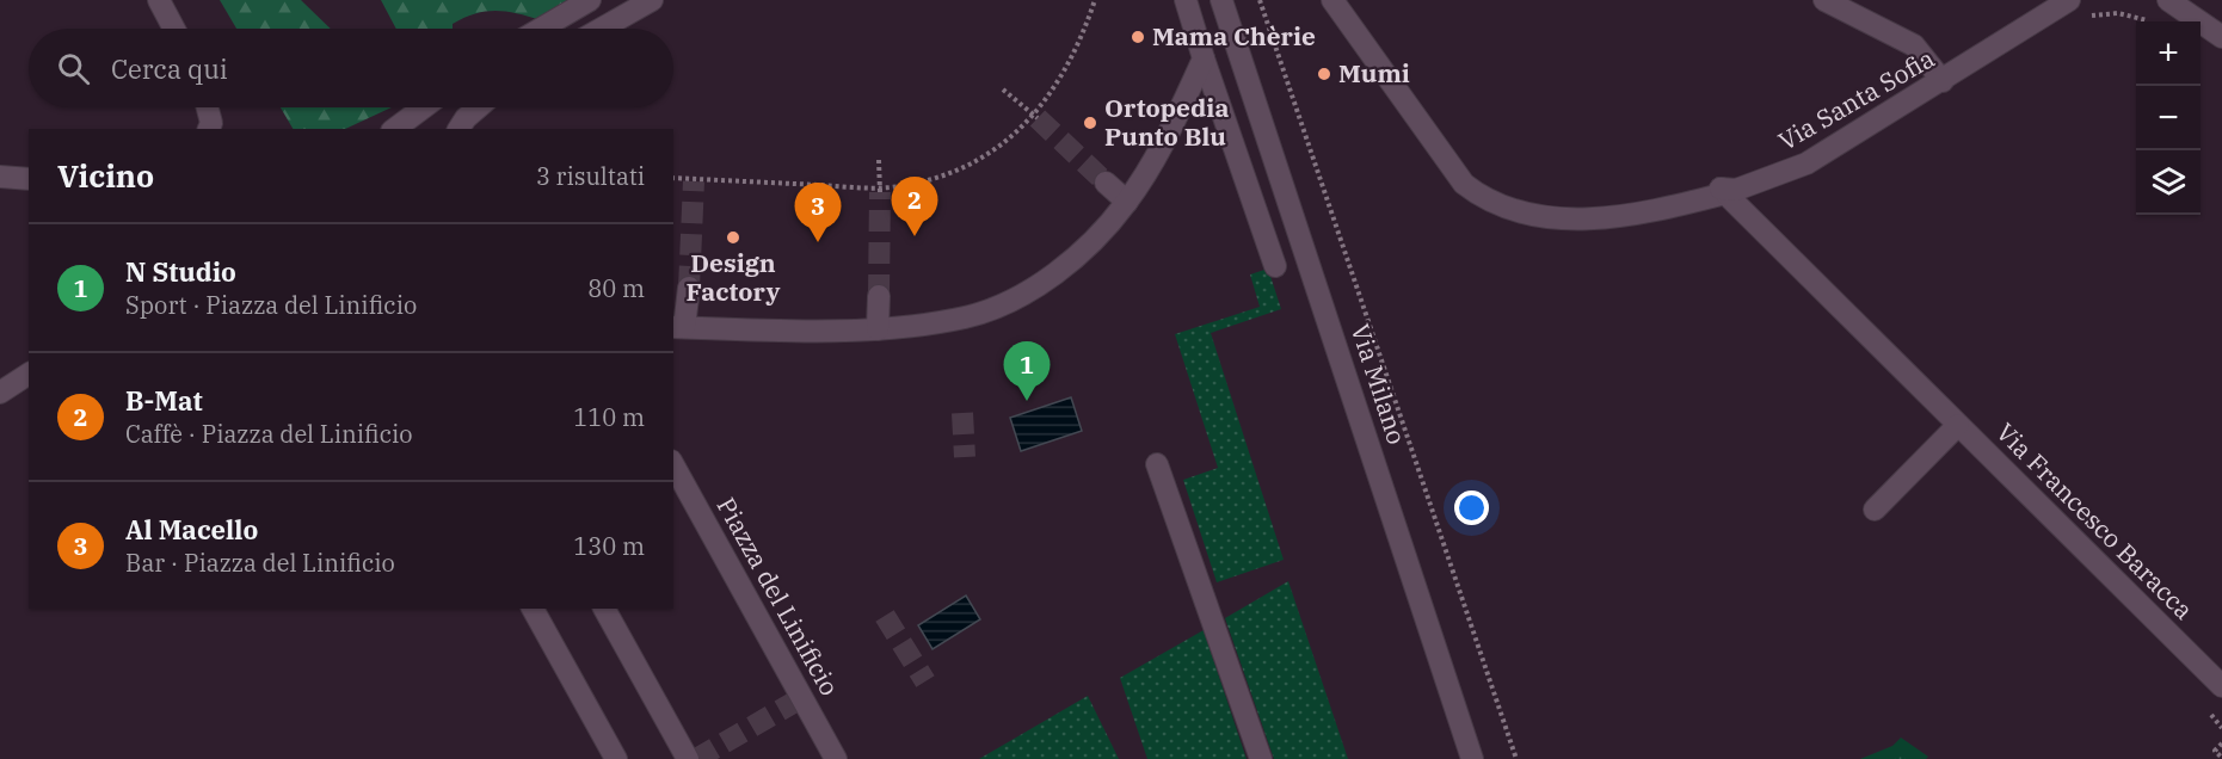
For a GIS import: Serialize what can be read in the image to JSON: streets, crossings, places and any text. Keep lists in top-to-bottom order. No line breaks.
{"streets":{"street":["Via Santa Sofia","Via Milano","Via Francesco Baracca","Piazza del Linificio"]},"crossings":[["Via Santa Sofia","Via Francesco Baracca"]],"places":["Mama Chèrie","Mumi","Ortopedia Punto Blu","Design Factory"],"page":{"map_buttons":["+","−"],"search":"Cerca qui","heading":["Vicino","3 risultati"],"pins":["2","3","1"],"list":[{"mark":"1","name":"N Studio","note":"Sport · Piazza del Linificio","value":"80 m"},{"mark":"2","name":"B-Mat","note":"Caffè · Piazza del Linificio","value":"110 m"},{"mark":"3","name":"Al Macello","note":"Bar · Piazza del Linificio","value":"130 m"}]}}
